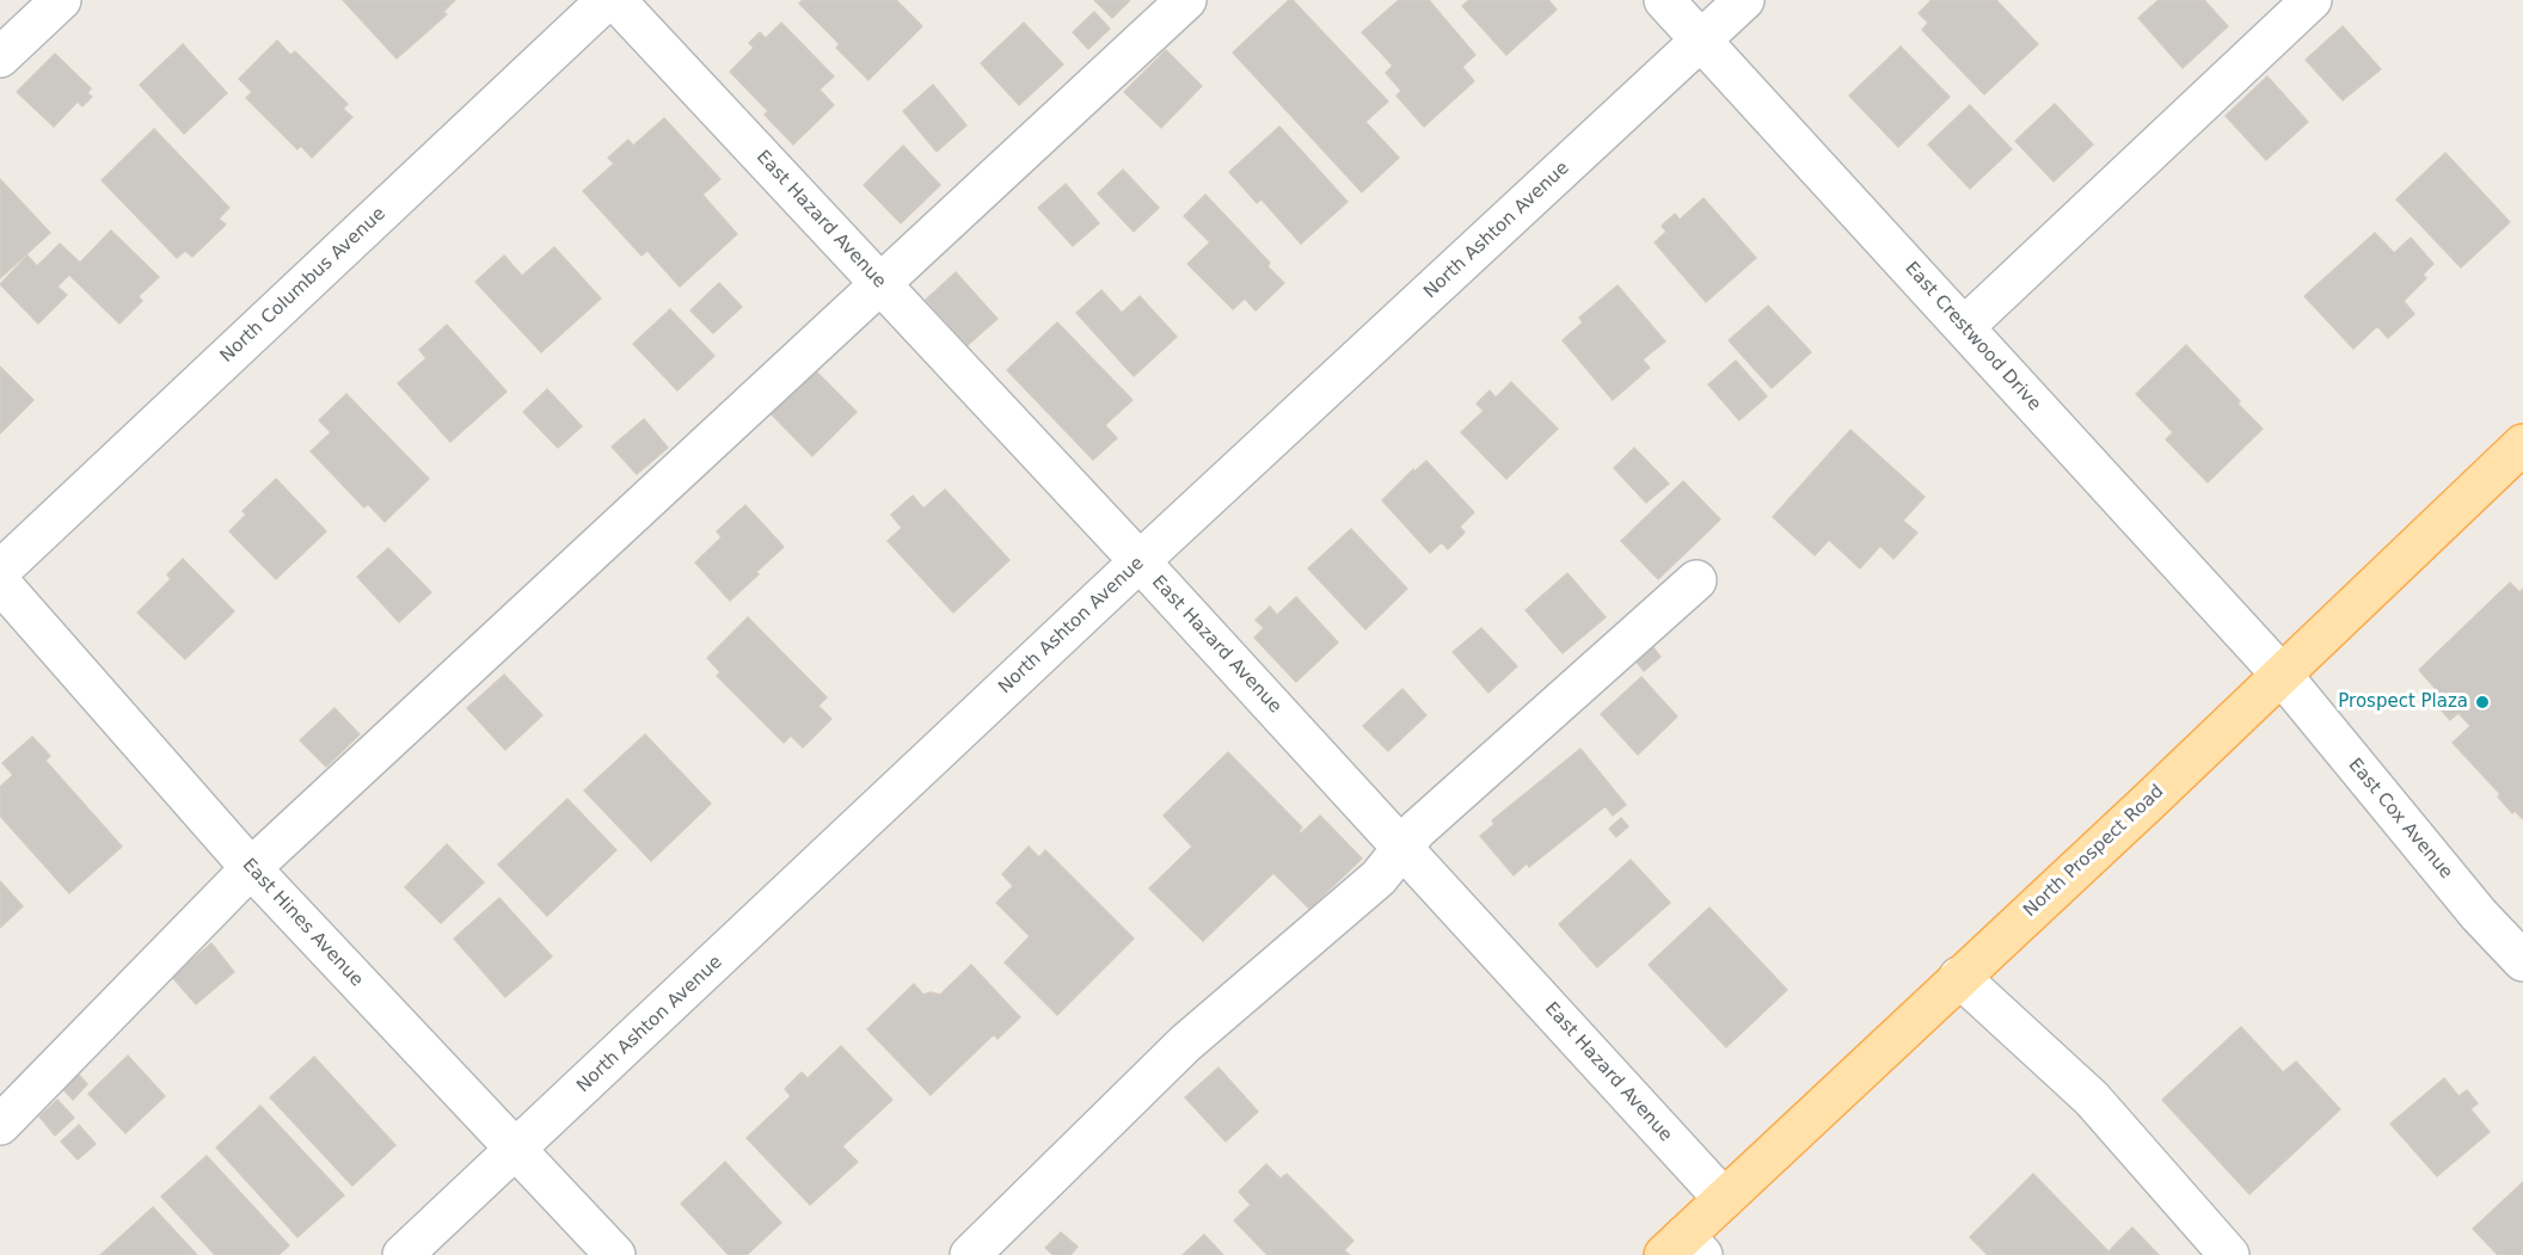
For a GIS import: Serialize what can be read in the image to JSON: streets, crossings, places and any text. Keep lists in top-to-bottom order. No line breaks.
{"streets":{"main road":["North Prospect Road"],"street":["East Hazard Avenue","North Ashton Avenue","North Columbus Avenue","East Crestwood Drive","East Cox Avenue","East Hines Avenue"]},"crossings":[["East Hazard Avenue","North Ashton Avenue"],["East Hazard Avenue","North Prospect Road"],["North Ashton Avenue","East Crestwood Drive"],["North Ashton Avenue","East Hines Avenue"],["East Crestwood Drive","East Cox Avenue"],["East Crestwood Drive","North Prospect Road"],["East Cox Avenue","North Prospect Road"]],"places":["Prospect Plaza"]}
